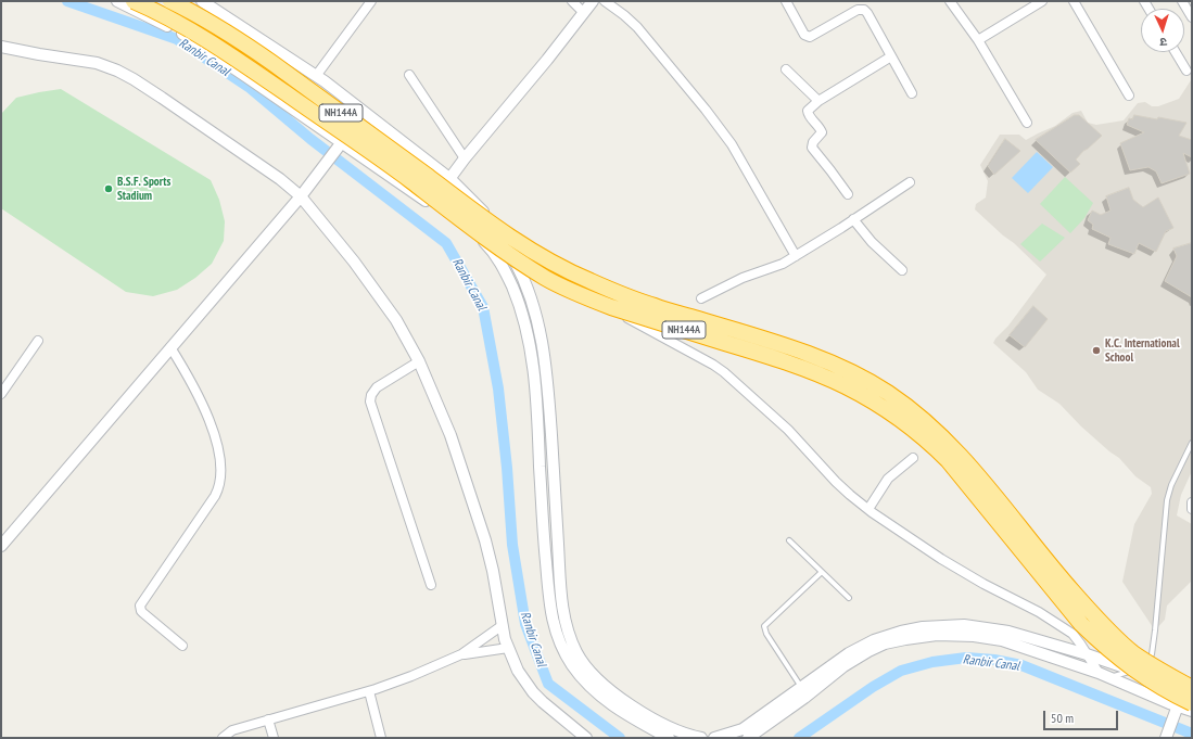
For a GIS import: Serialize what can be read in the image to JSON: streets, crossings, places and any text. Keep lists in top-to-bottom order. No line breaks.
{"streets":{"highway":["NH144A"]},"water":["Ranbir Canal"],"places":["B.S.F. Sports Stadium","K.C. International School"],"scale_bar":"50 m","north":"bottom"}
